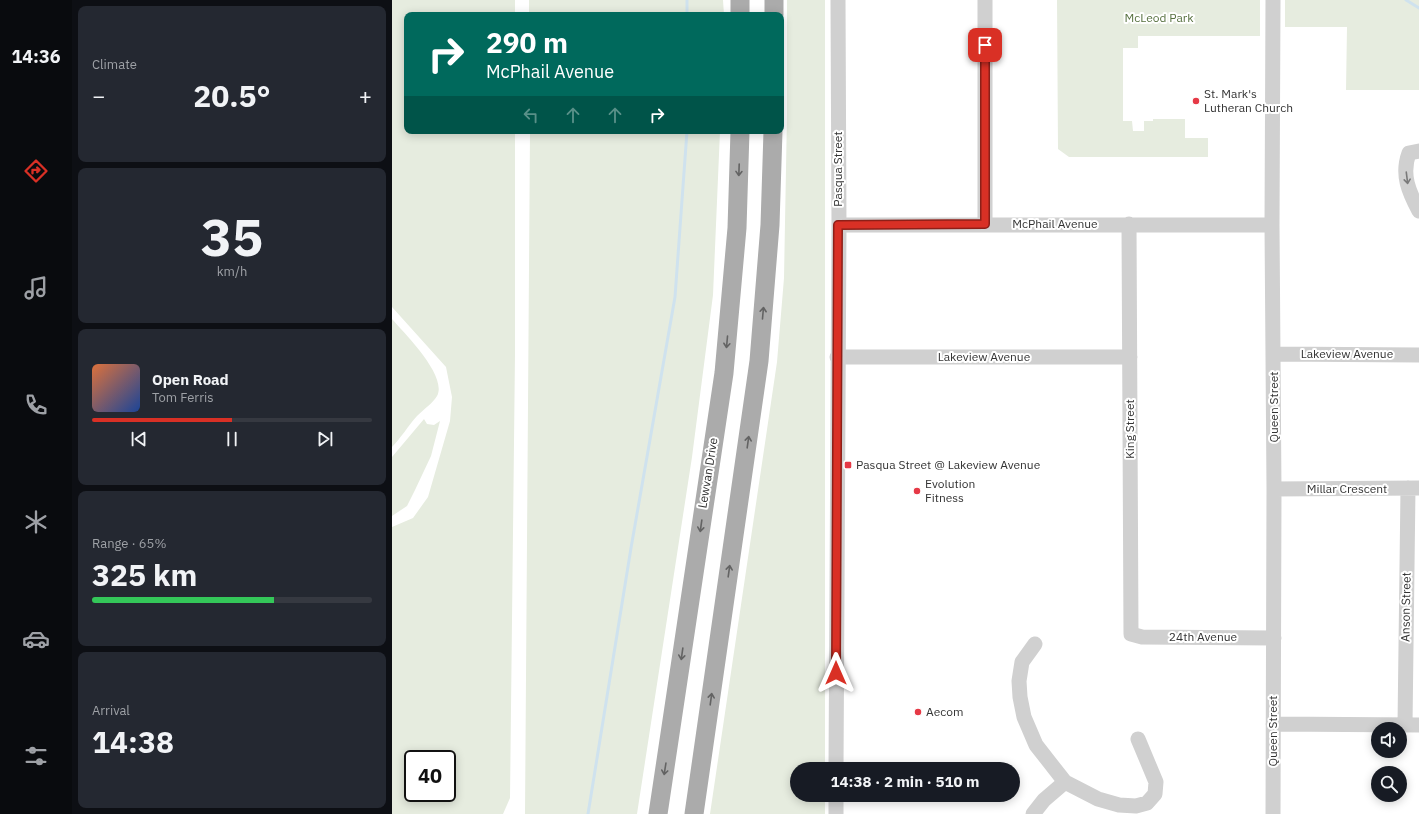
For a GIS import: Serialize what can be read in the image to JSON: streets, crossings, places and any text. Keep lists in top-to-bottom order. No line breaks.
{"streets":{"main road":["Lewvan Drive"],"street":["Pasqua Street","McPhail Avenue","Lakeview Avenue","Queen Street","King Street","Millar Crescent","Anson Street","24th Avenue"]},"crossings":[["Pasqua Street","McPhail Avenue"],["Pasqua Street","Lakeview Avenue"],["McPhail Avenue","Queen Street"],["McPhail Avenue","King Street"],["Lakeview Avenue","Queen Street"],["Lakeview Avenue","King Street"],["Queen Street","Millar Crescent"],["Queen Street","24th Avenue"],["King Street","24th Avenue"],["Millar Crescent","Anson Street"]],"parks":["McLeod Park"],"places":{"other":["St. Mark's Lutheran Church","Evolution Fitness","Aecom"],"transit":["Pasqua Street @ Lakeview Avenue"]},"page":{"tabs":"14:36","tile":["Climate",["35","km/h"],["Range · 65%","325 km"],["Arrival","14:38"]],"turn":["290 m","McPhail Avenue"],"heat":["−","20.5°","+"],"song":["Open Road","Tom Ferris"],"limit":"40","trip":"14:38 · 2 min · 510 m"}}
